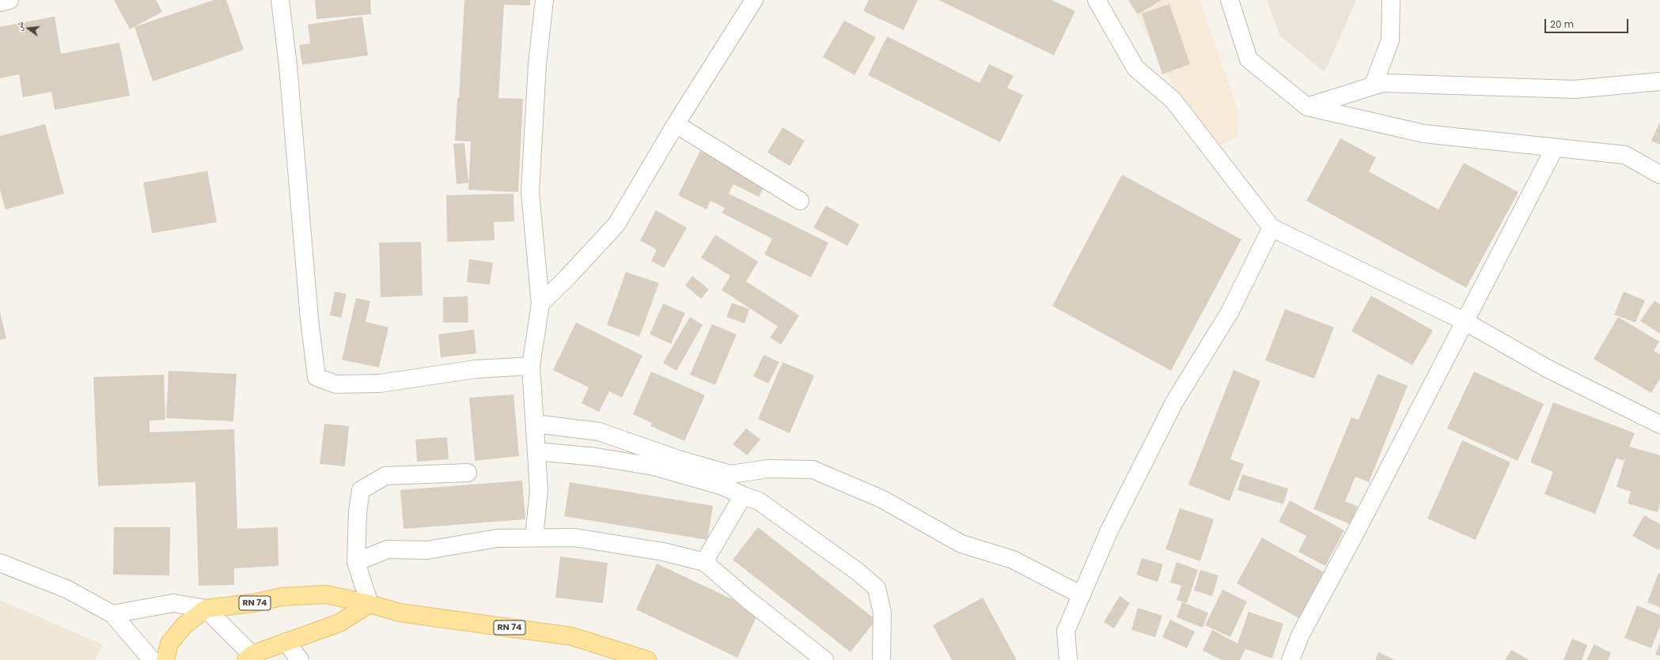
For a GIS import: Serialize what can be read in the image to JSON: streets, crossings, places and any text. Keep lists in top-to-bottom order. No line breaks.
{"streets":{"main road":["RN 74"]},"scale_bar":"20 m","north":"left"}
